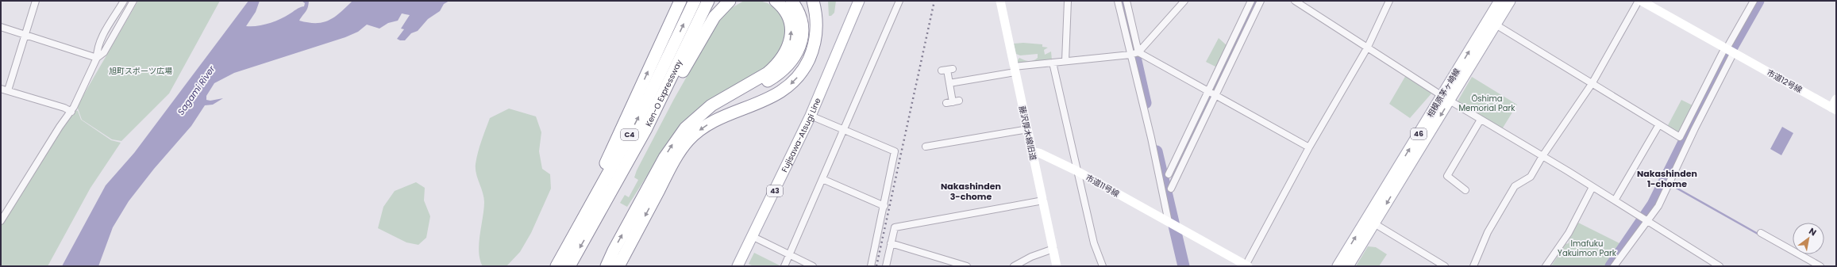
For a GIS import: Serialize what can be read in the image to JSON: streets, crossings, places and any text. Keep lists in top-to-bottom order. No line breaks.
{"streets":{"highway":["Ken-O Expressway","C4"],"main road":["相模原茅ヶ崎線","46","Fujisawa-Atsugi Line","43"],"street":["市道12号線","藤沢厚木線旧道","市道11号線"]},"crossings":[["藤沢厚木線旧道","市道11号線"]],"districts":["Nakashinden 1-chome","Nakashinden 3-chome"],"water":["Sagami River"],"parks":["旭町スポーツ広場","Ōshima Memorial Park","Imafuku Yakuimon Park"],"north":"top right"}
